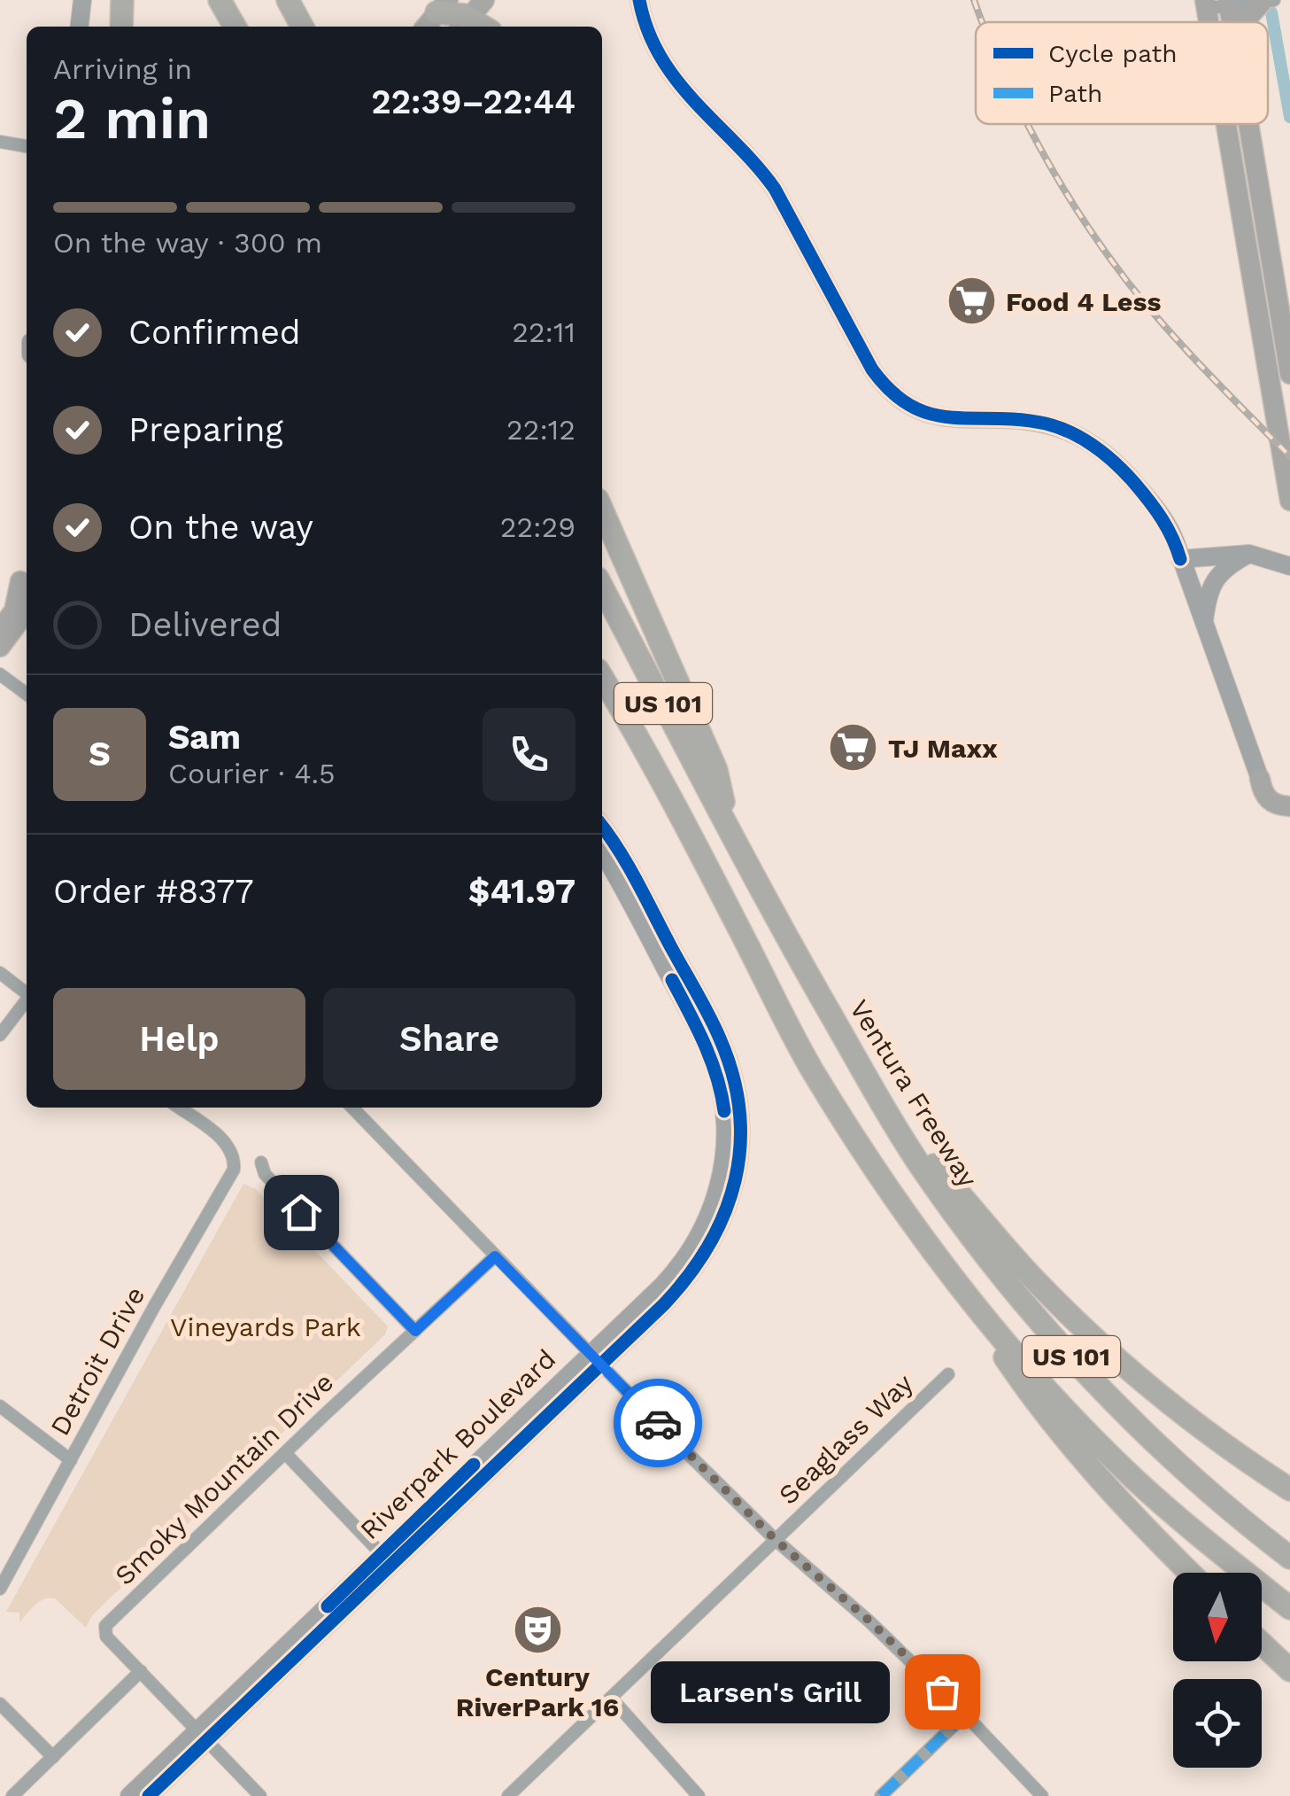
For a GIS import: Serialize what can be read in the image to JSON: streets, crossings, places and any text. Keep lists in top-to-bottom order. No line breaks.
{"streets":{"highway":["US 101","Ventura Freeway"],"street":["Detroit Drive","Seaglass Way","Riverpark Boulevard","Smoky Mountain Drive"]},"parks":["Vineyards Park"],"places":{"supermarket":["Food 4 Less","TJ Maxx"],"theatre":["Century RiverPark 16"],"other":["Larsen's Grill"]},"legend":["Cycle path","Path"],"north":"bottom","page":{"heading":["2 min","Arriving in","22:39–22:44"],"panel":["Sam","Courier · 4.5","Order #8377","$41.97"],"bar":"On the way · 300 m","list":[["Confirmed","22:11"],["Preparing","22:12"],["On the way","22:29"],"Delivered"],"round":"S","buttons":["Help","Share"],"bubble":"Larsen's Grill"}}
